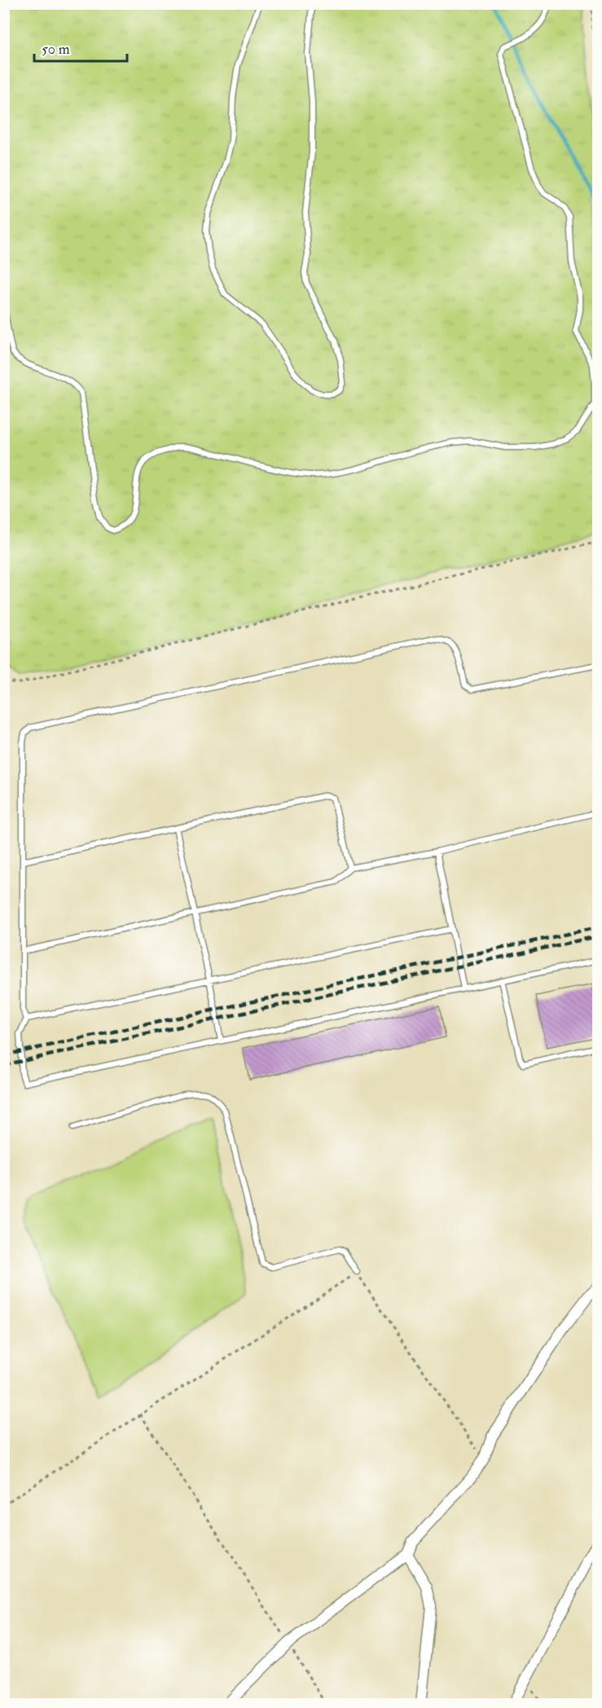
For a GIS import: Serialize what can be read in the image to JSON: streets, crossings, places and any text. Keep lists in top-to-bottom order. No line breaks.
{"scale_bar":"50 m"}
